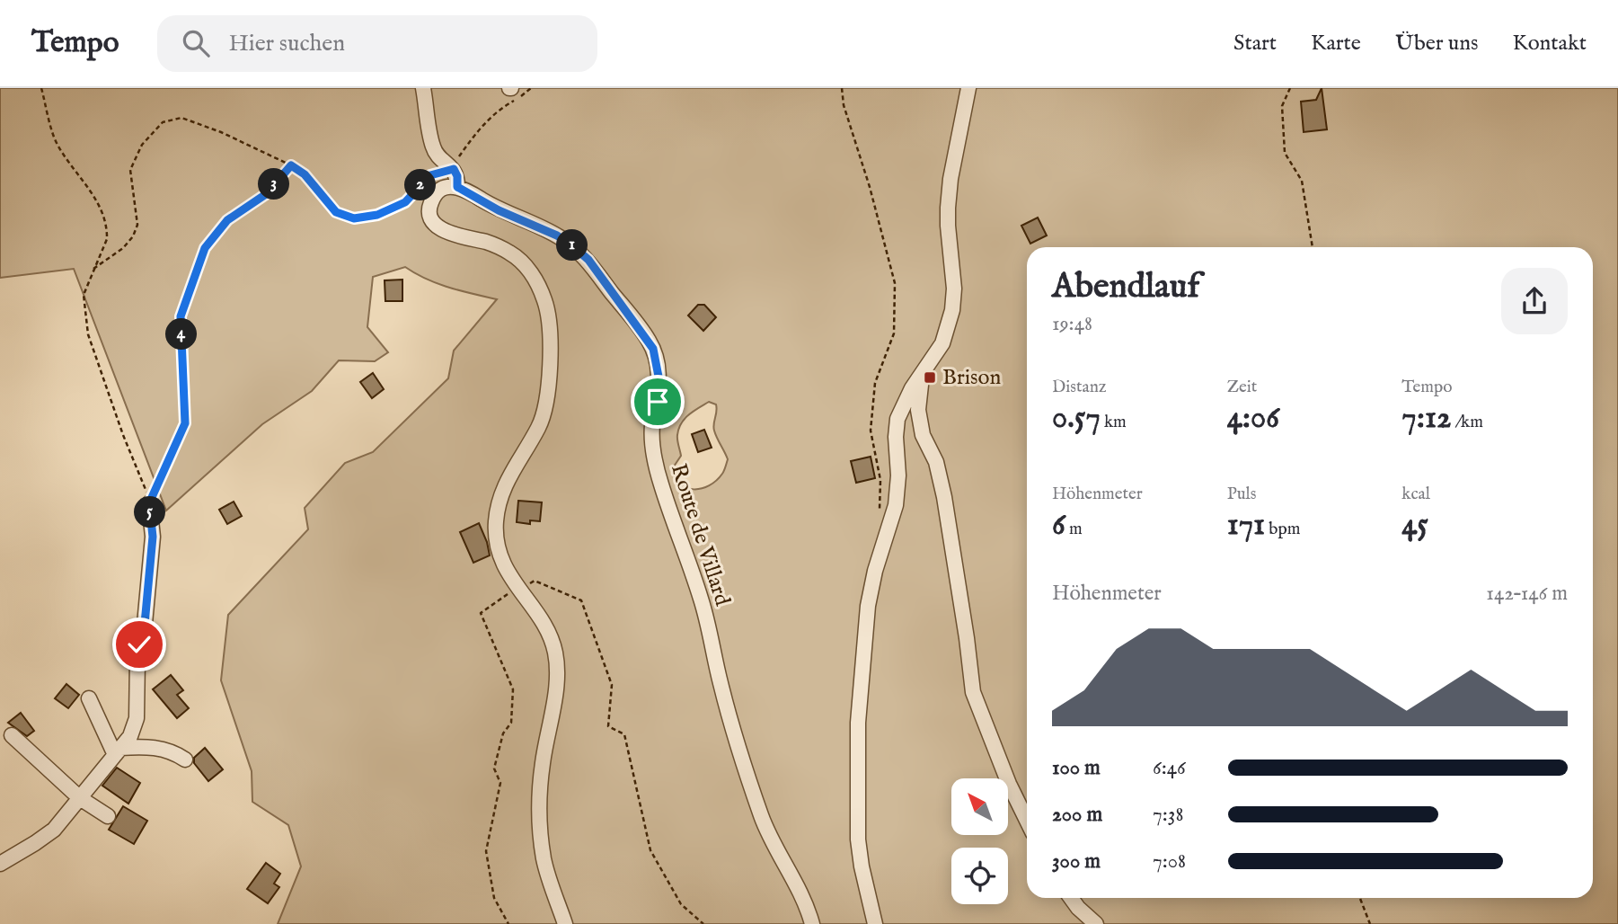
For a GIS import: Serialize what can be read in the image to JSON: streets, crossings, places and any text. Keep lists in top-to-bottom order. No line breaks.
{"streets":{"street":["Route de Villard"]},"places":{"transit":["Brison"]},"north":"top left","page":{"header":"Tempo","search":"Hier suchen","nav":["Start","Karte","Über uns","Kontakt"],"pins":["3","2","1","4","5"],"heading":["Abendlauf","19:48"],"stats":[["Distanz","0.57 km"],["Zeit","4:06"],["Tempo","7:12 /km"],["Höhenmeter","6 m"],["Puls","171 bpm"],["kcal","45"]],"chart":["Höhenmeter","142–146 m"],"list":[{"name":"100 m","note":"6:46"},{"name":"200 m","note":"7:38"},{"name":"300 m","note":"7:08"}]}}
